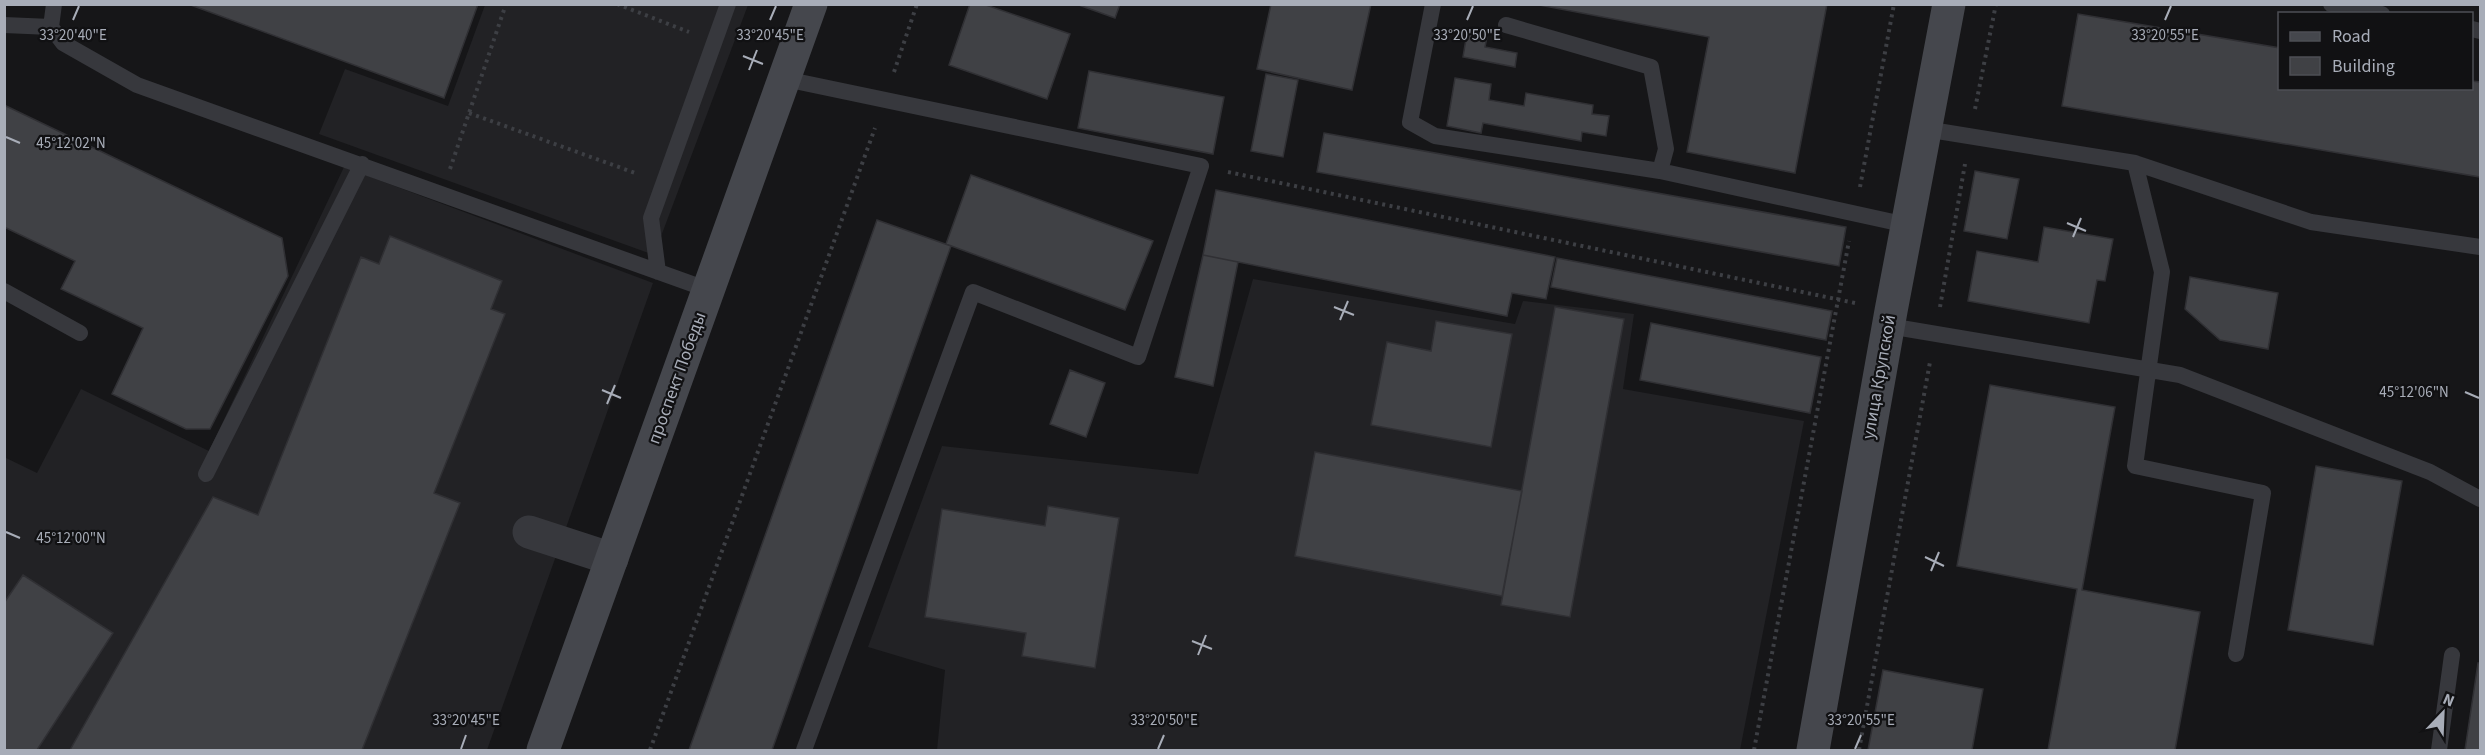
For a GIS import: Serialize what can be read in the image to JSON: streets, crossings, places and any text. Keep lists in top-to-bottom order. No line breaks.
{"streets":{"street":["улица Крупской","проспект Победы"]},"legend":["Road","Building"],"north":"top right","coordinates":["33°20'40\"E","33°20'45\"E","33°20'50\"E","33°20'55\"E","45°12'02\"N","45°12'06\"N","45°12'00\"N"]}
